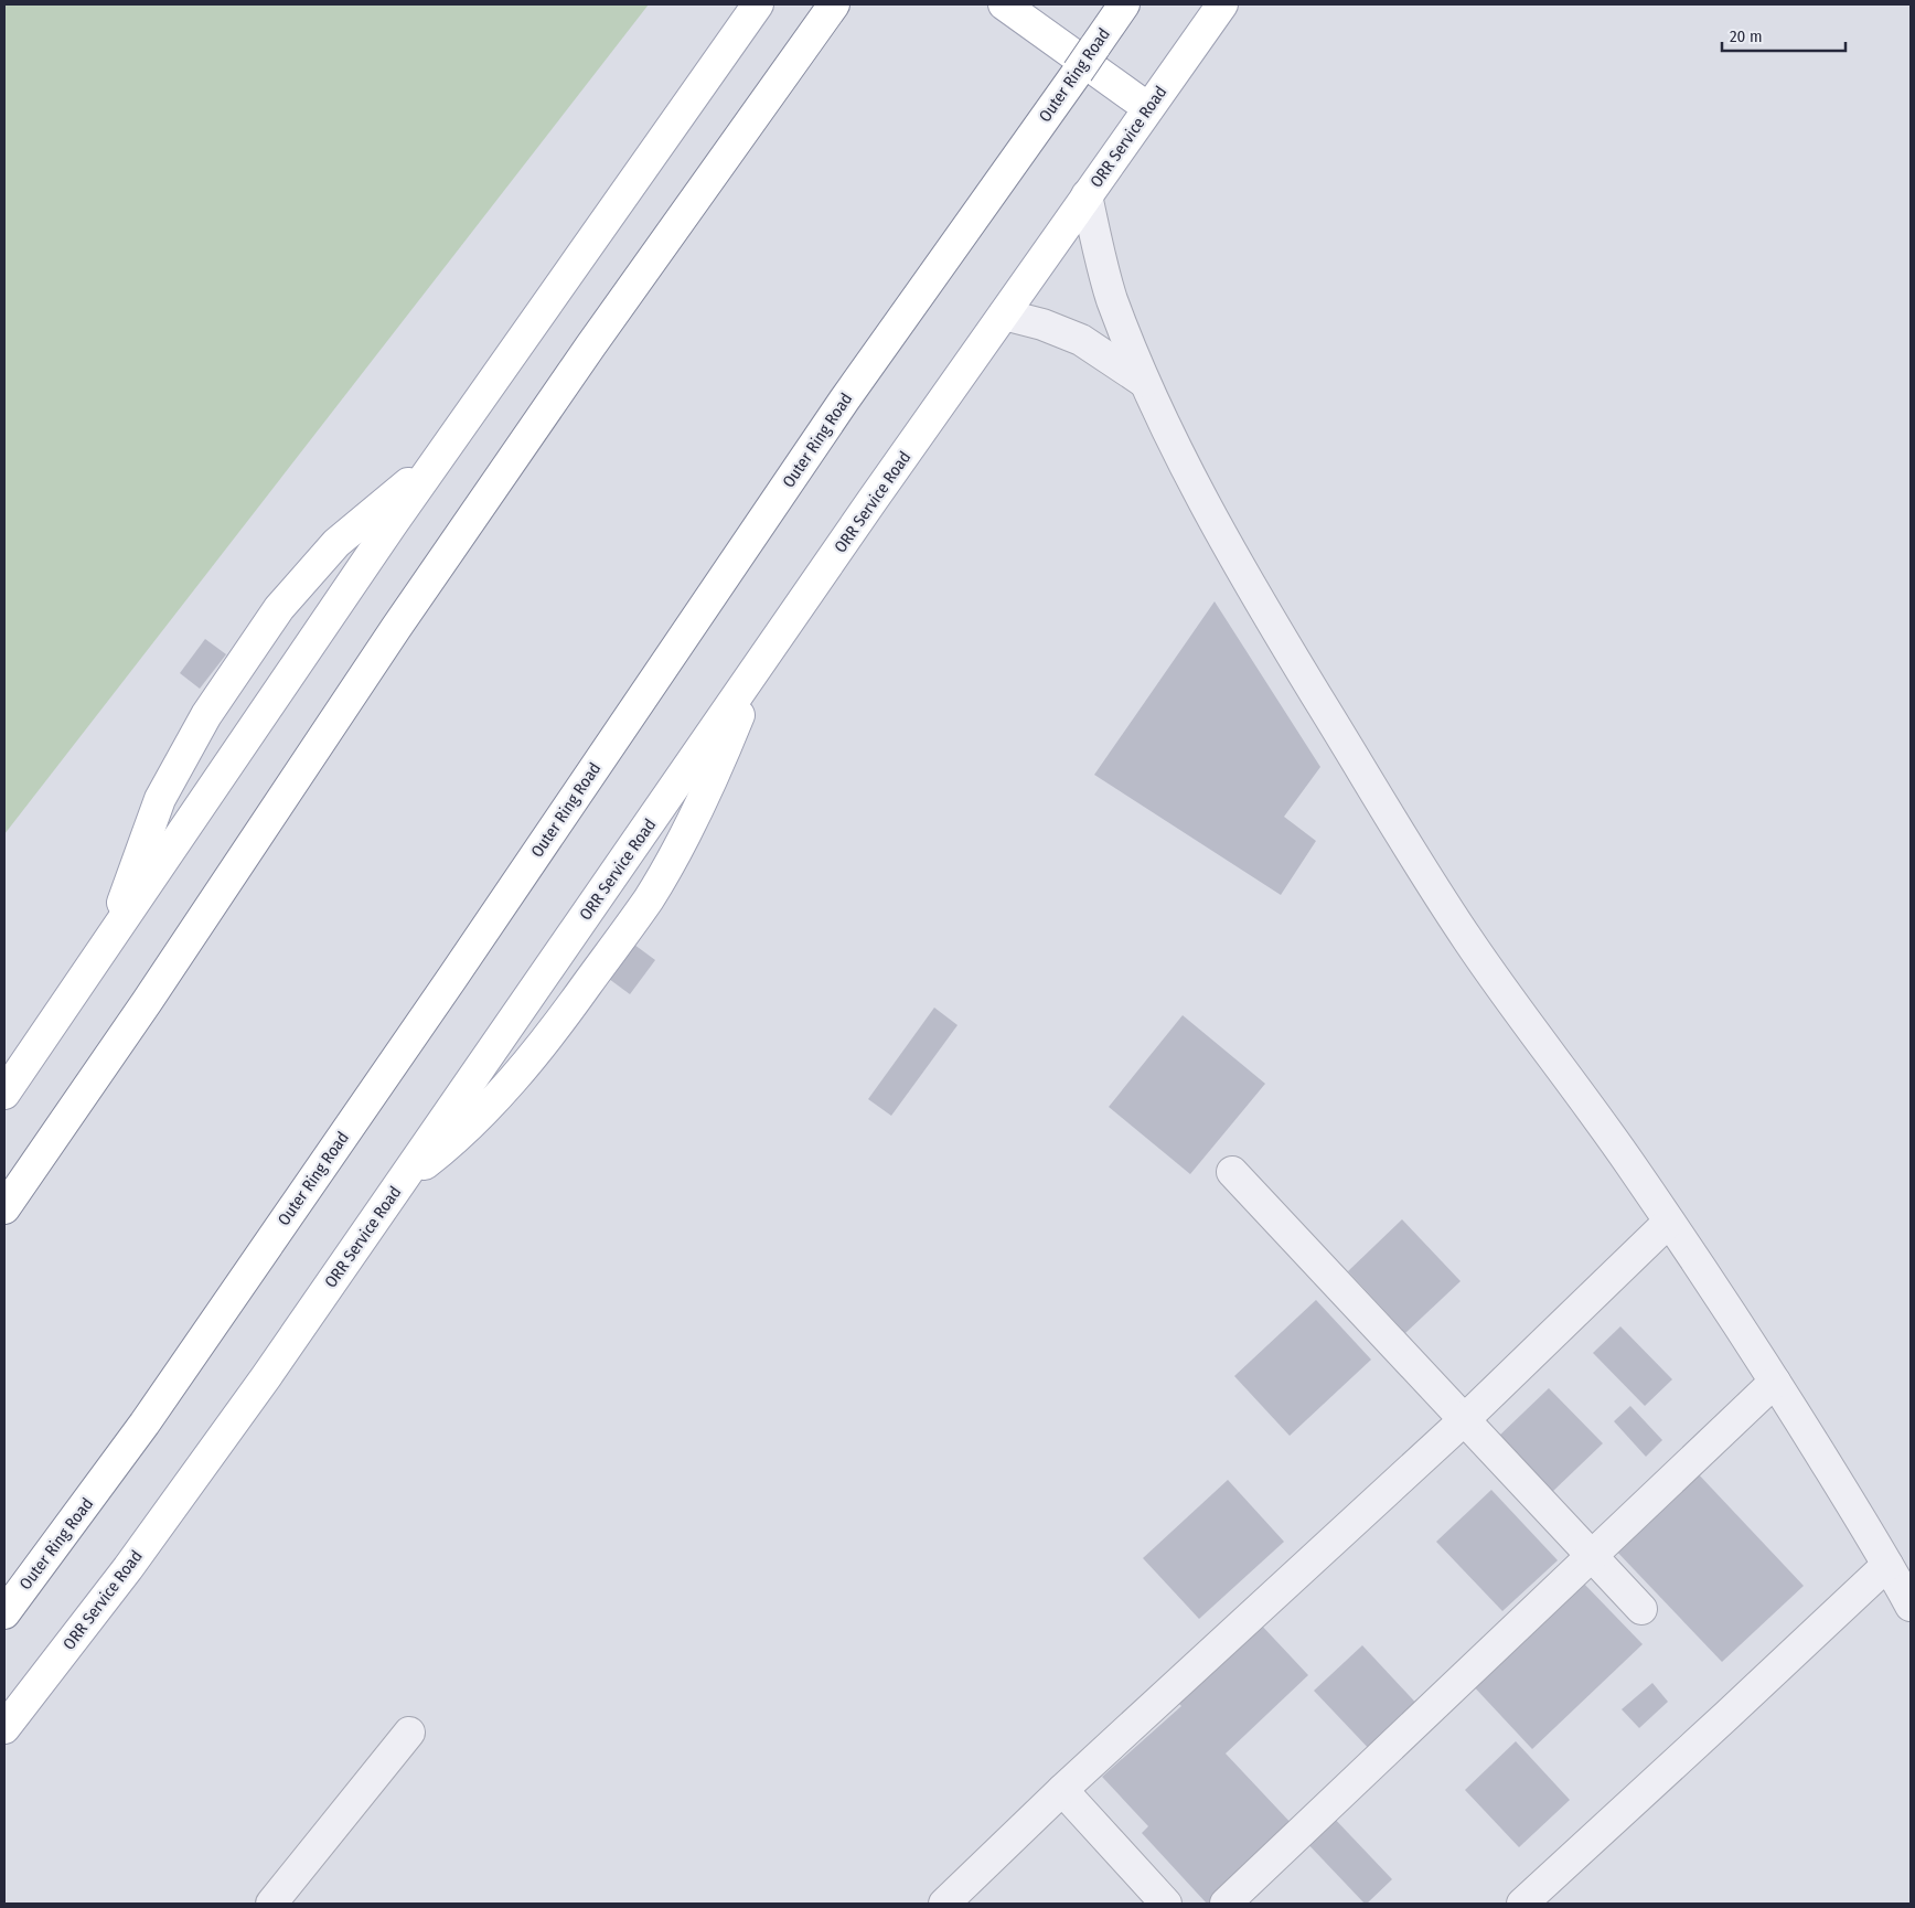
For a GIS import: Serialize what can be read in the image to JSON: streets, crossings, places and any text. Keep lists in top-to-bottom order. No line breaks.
{"streets":{"main road":["Outer Ring Road","ORR Service Road"]},"scale_bar":"20 m"}
